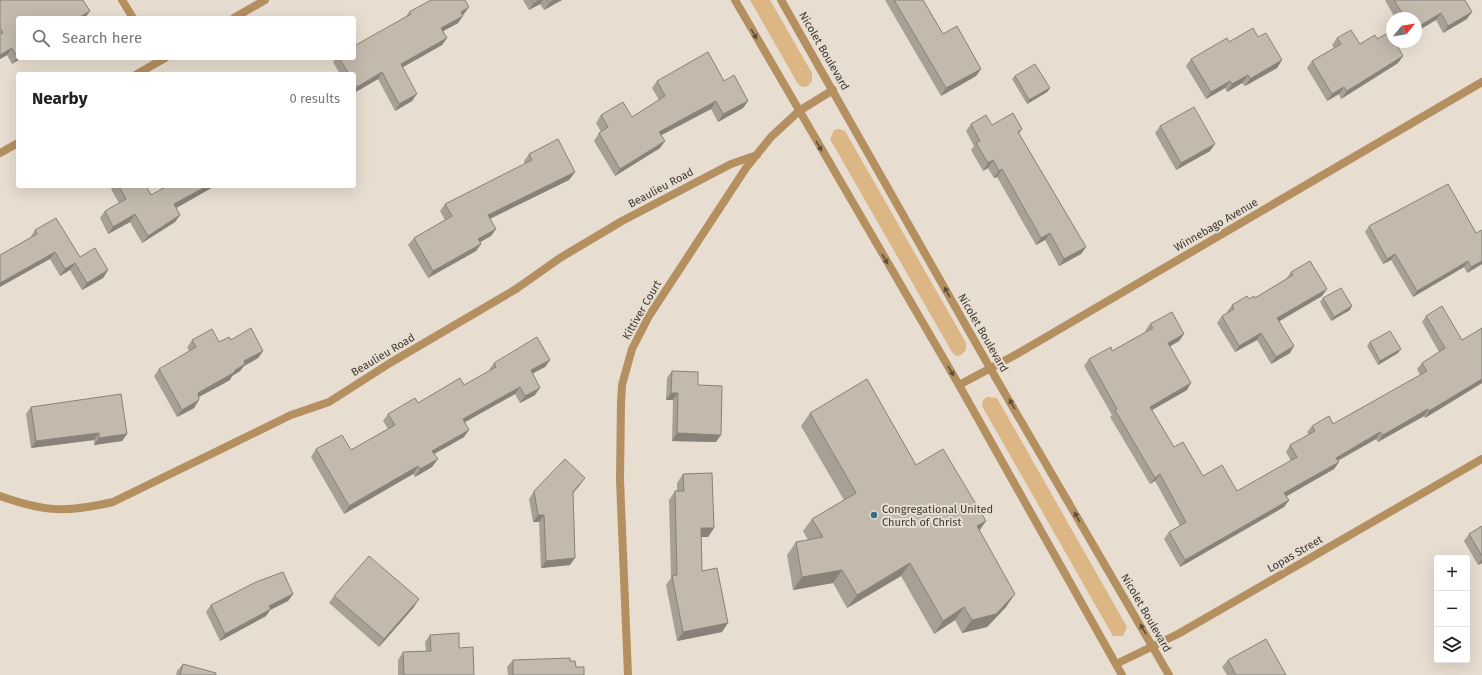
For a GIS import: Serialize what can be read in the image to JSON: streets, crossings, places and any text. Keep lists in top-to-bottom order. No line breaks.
{"streets":{"street":["Nicolet Boulevard","Beaulieu Road","Winnebago Avenue","Kittiver Court","Lopas Street"]},"crossings":[["Nicolet Boulevard","Winnebago Avenue"],["Nicolet Boulevard","Kittiver Court"],["Nicolet Boulevard","Lopas Street"],["Beaulieu Road","Kittiver Court"]],"places":["Congregational United Church of Christ"],"north":"top right","page":{"search":"Search here","heading":["Nearby","0 results"],"map_buttons":["+","−"]}}
